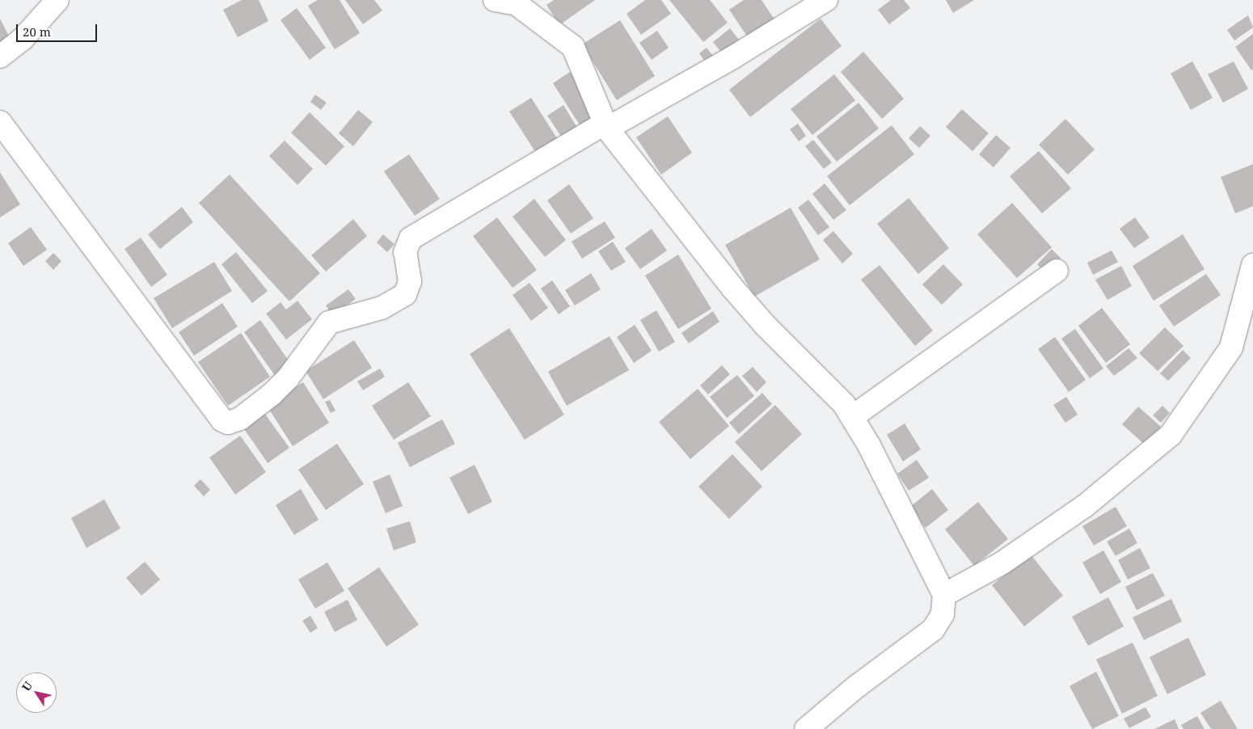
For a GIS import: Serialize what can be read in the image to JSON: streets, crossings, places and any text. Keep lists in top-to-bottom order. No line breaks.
{"scale_bar":"20 m","north":"top left"}
